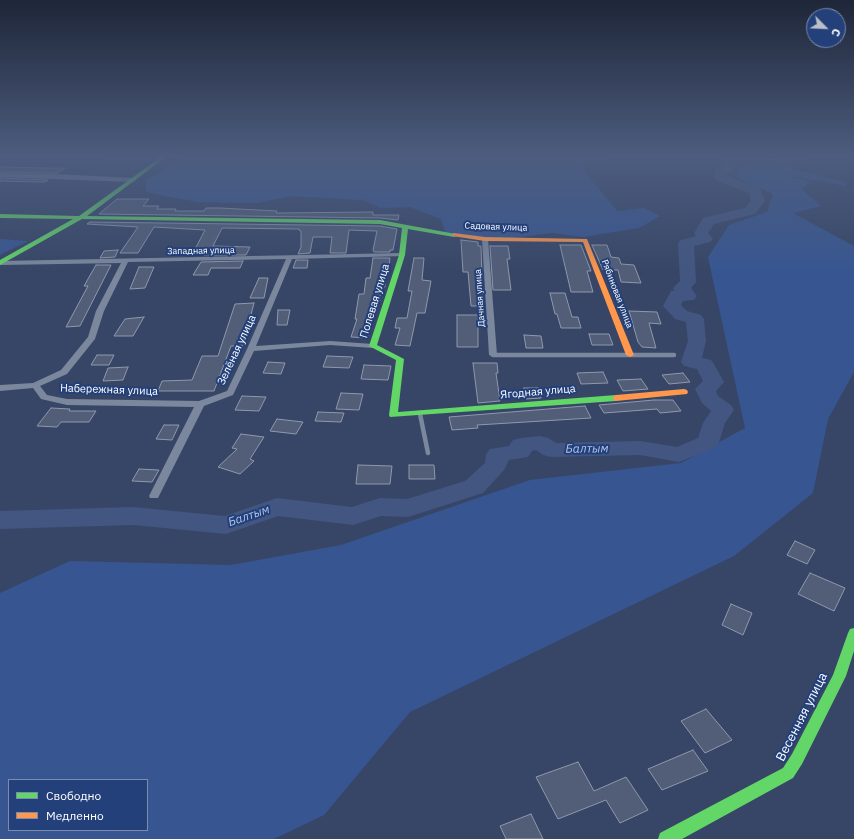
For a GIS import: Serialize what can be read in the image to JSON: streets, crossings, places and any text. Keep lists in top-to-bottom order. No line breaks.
{"streets":{"street":["Садовая улица","Западная улица","Рябиновая улица","Дачная улица","Полевая улица","Зелёная улица","Набережная улица","Ягодная улица","Весенняя улица"]},"crossings":[["Садовая улица","Рябиновая улица"],["Садовая улица","Дачная улица"],["Садовая улица","Полевая улица"],["Западная улица","Полевая улица"],["Западная улица","Зелёная улица"],["Полевая улица","Ягодная улица"],["Зелёная улица","Набережная улица"]],"water":["Балтым"],"legend":["Свободно","Медленно"],"north":"bottom right"}
